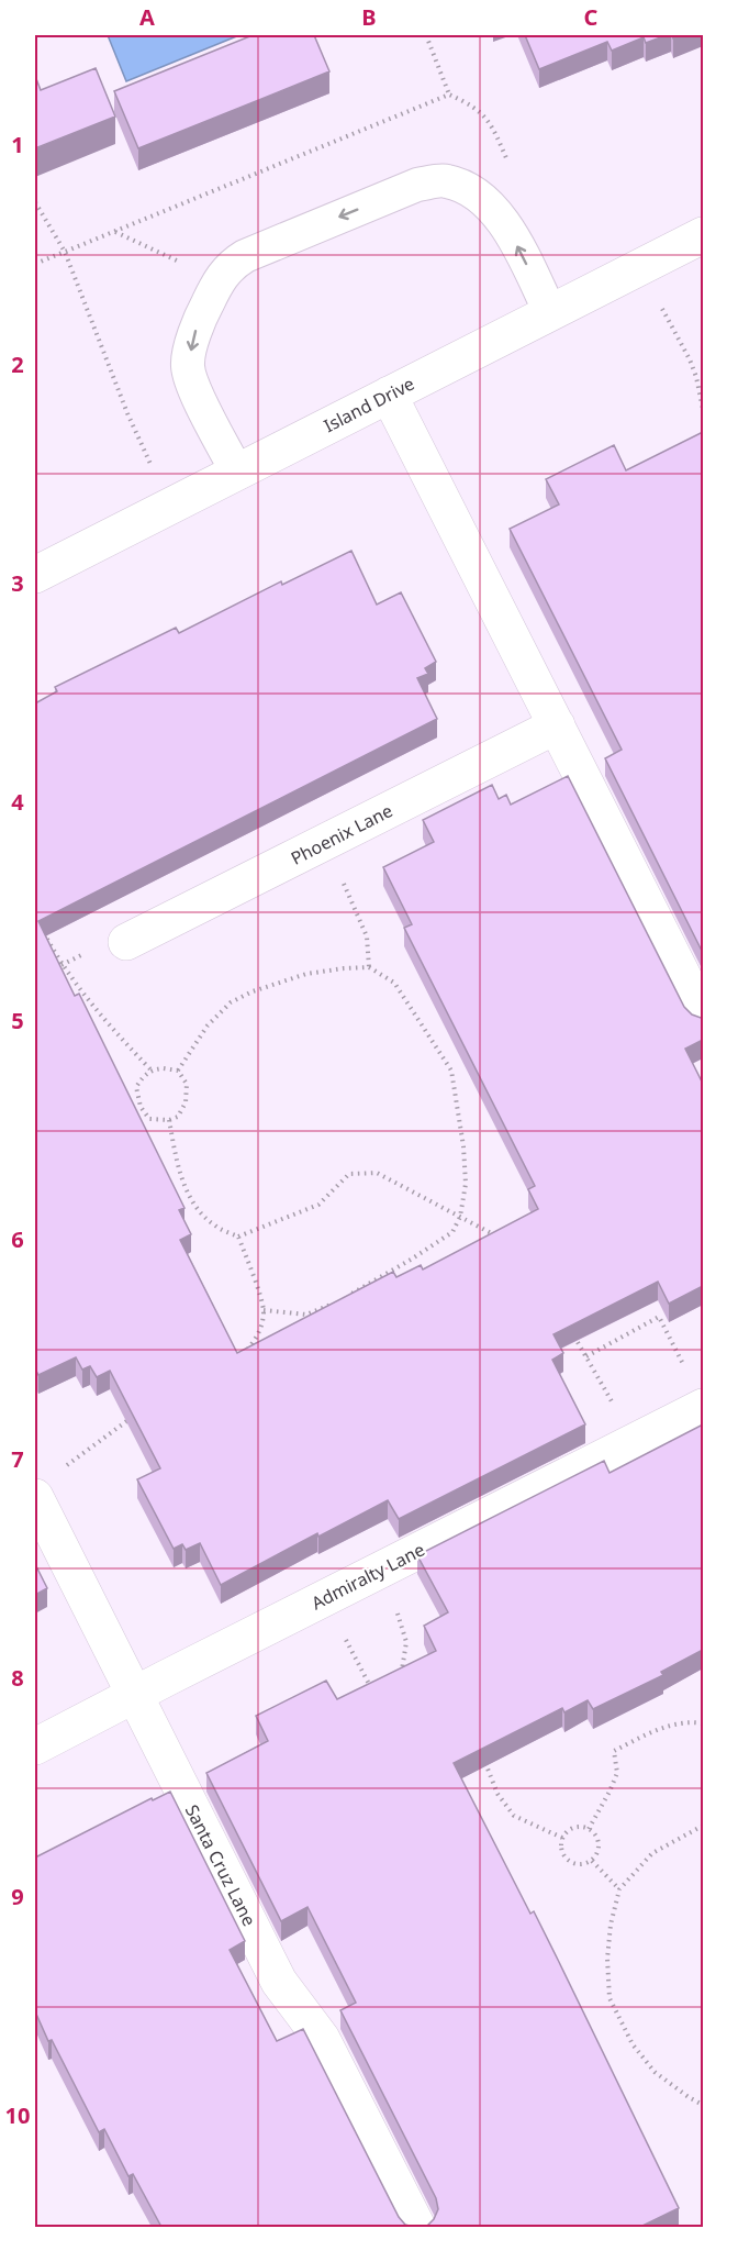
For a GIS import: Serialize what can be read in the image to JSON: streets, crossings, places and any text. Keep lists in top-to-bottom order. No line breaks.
{"streets":{"street":["Island Drive","Phoenix Lane","Admiralty Lane","Santa Cruz Lane"]},"crossings":[["Admiralty Lane","Santa Cruz Lane"]],"grid":{"columns":["A","B","C"],"rows":["1","2","3","4","5","6","7","8","9","10"]}}
